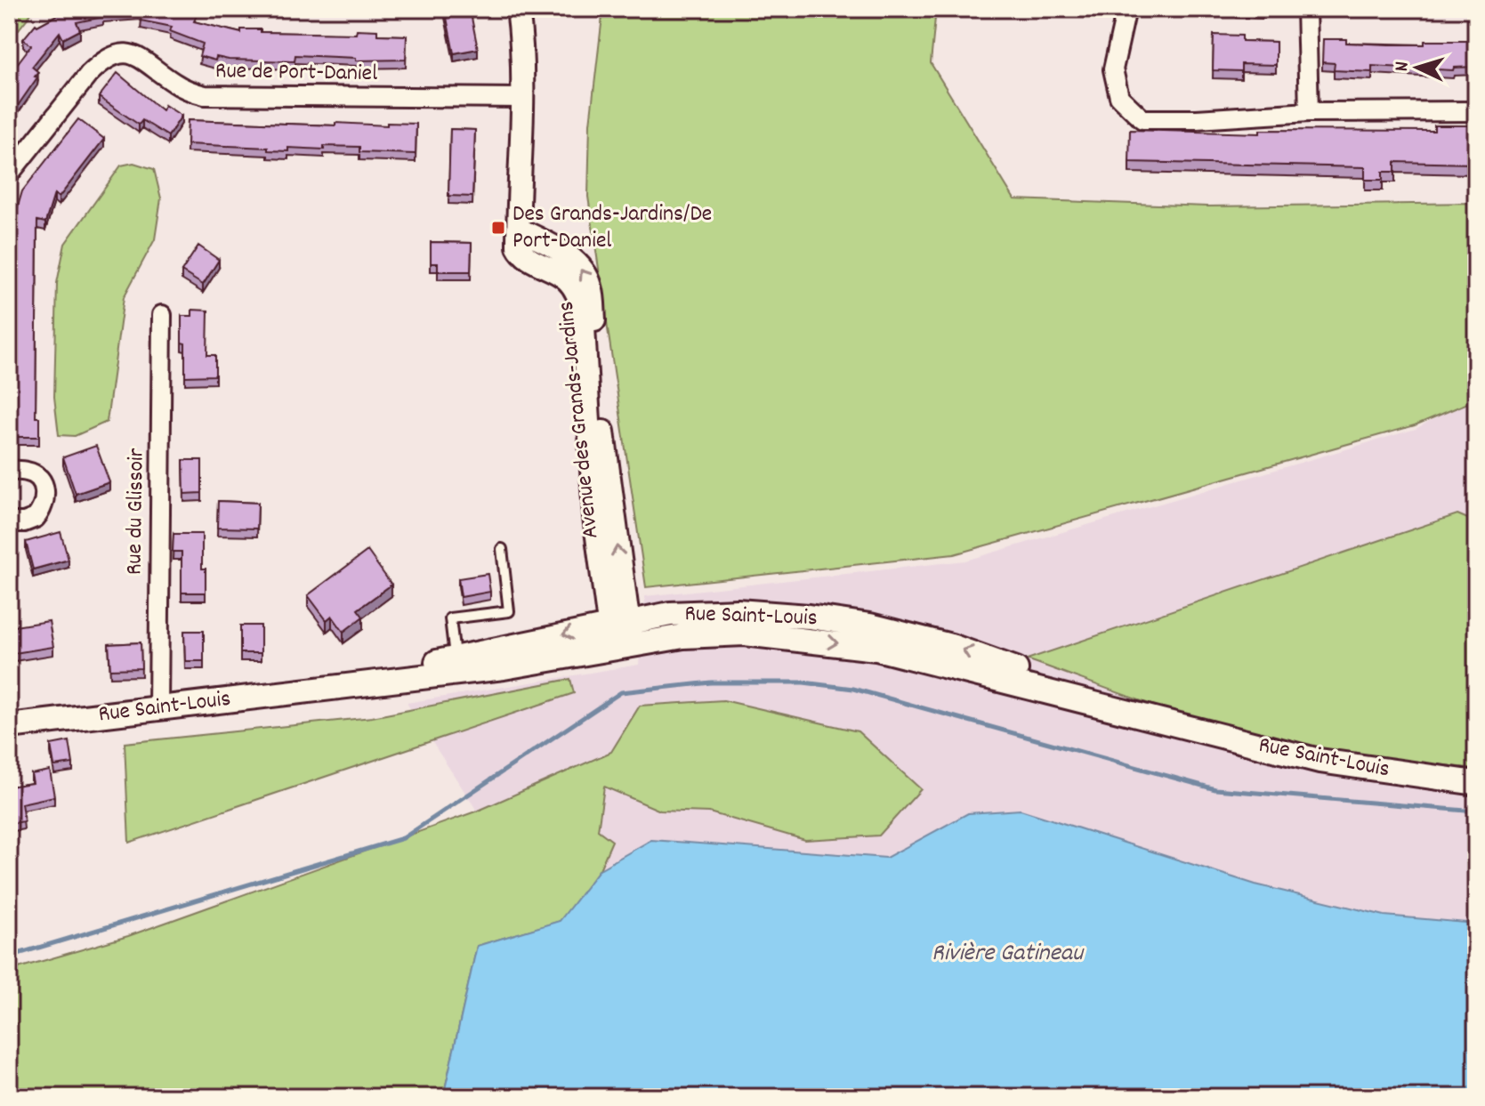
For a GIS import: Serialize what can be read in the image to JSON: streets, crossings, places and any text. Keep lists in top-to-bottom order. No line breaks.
{"streets":{"main road":["Rue Saint-Louis"],"street":["Rue de Port-Daniel","Avenue des Grands-Jardins","Rue du Glissoir"]},"crossings":[["Rue de Port-Daniel","Avenue des Grands-Jardins"],["Avenue des Grands-Jardins","Rue Saint-Louis"],["Rue du Glissoir","Rue Saint-Louis"]],"water":["Rivière Gatineau"],"places":{"transit":["Des Grands-Jardins/De Port-Daniel"]},"north":"left"}
